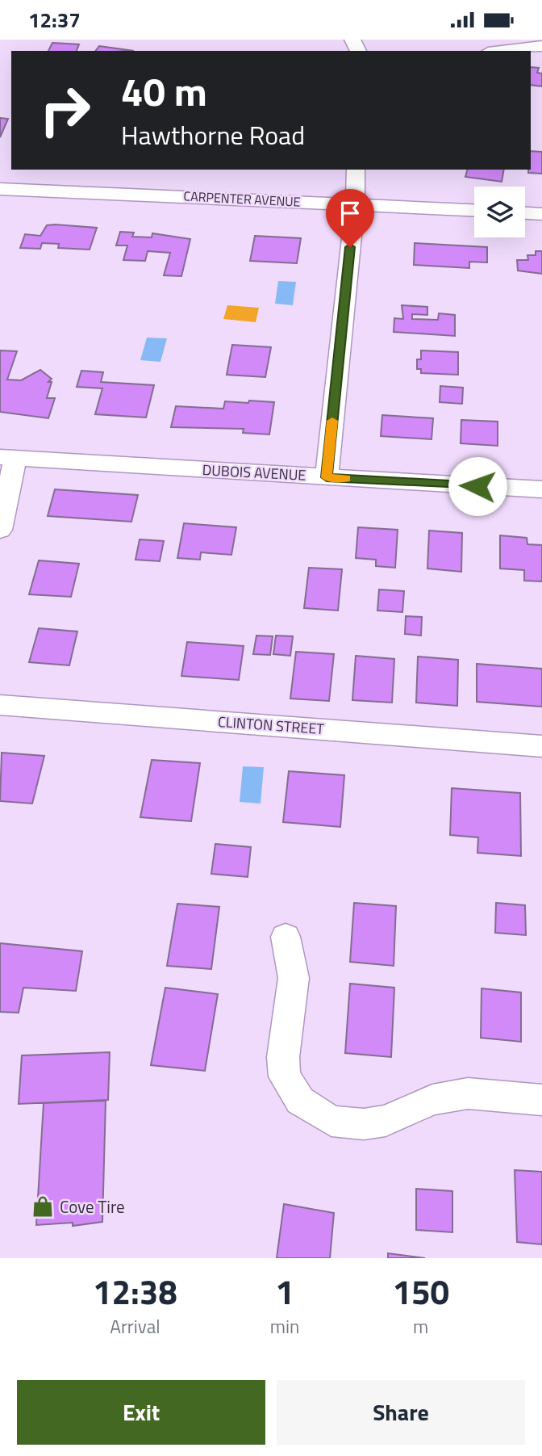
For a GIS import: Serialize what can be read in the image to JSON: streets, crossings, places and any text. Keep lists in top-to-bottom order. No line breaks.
{"streets":{"street":["CARPENTER AVENUE","DUBOIS AVENUE","CLINTON STREET"]},"places":{"shop":["Cove Tire"]},"page":{"status":"12:37","turn":["40 m","Hawthorne Road"],"eta":["12:38","Arrival","1","min","150","m"],"buttons":["Exit","Share"]}}
